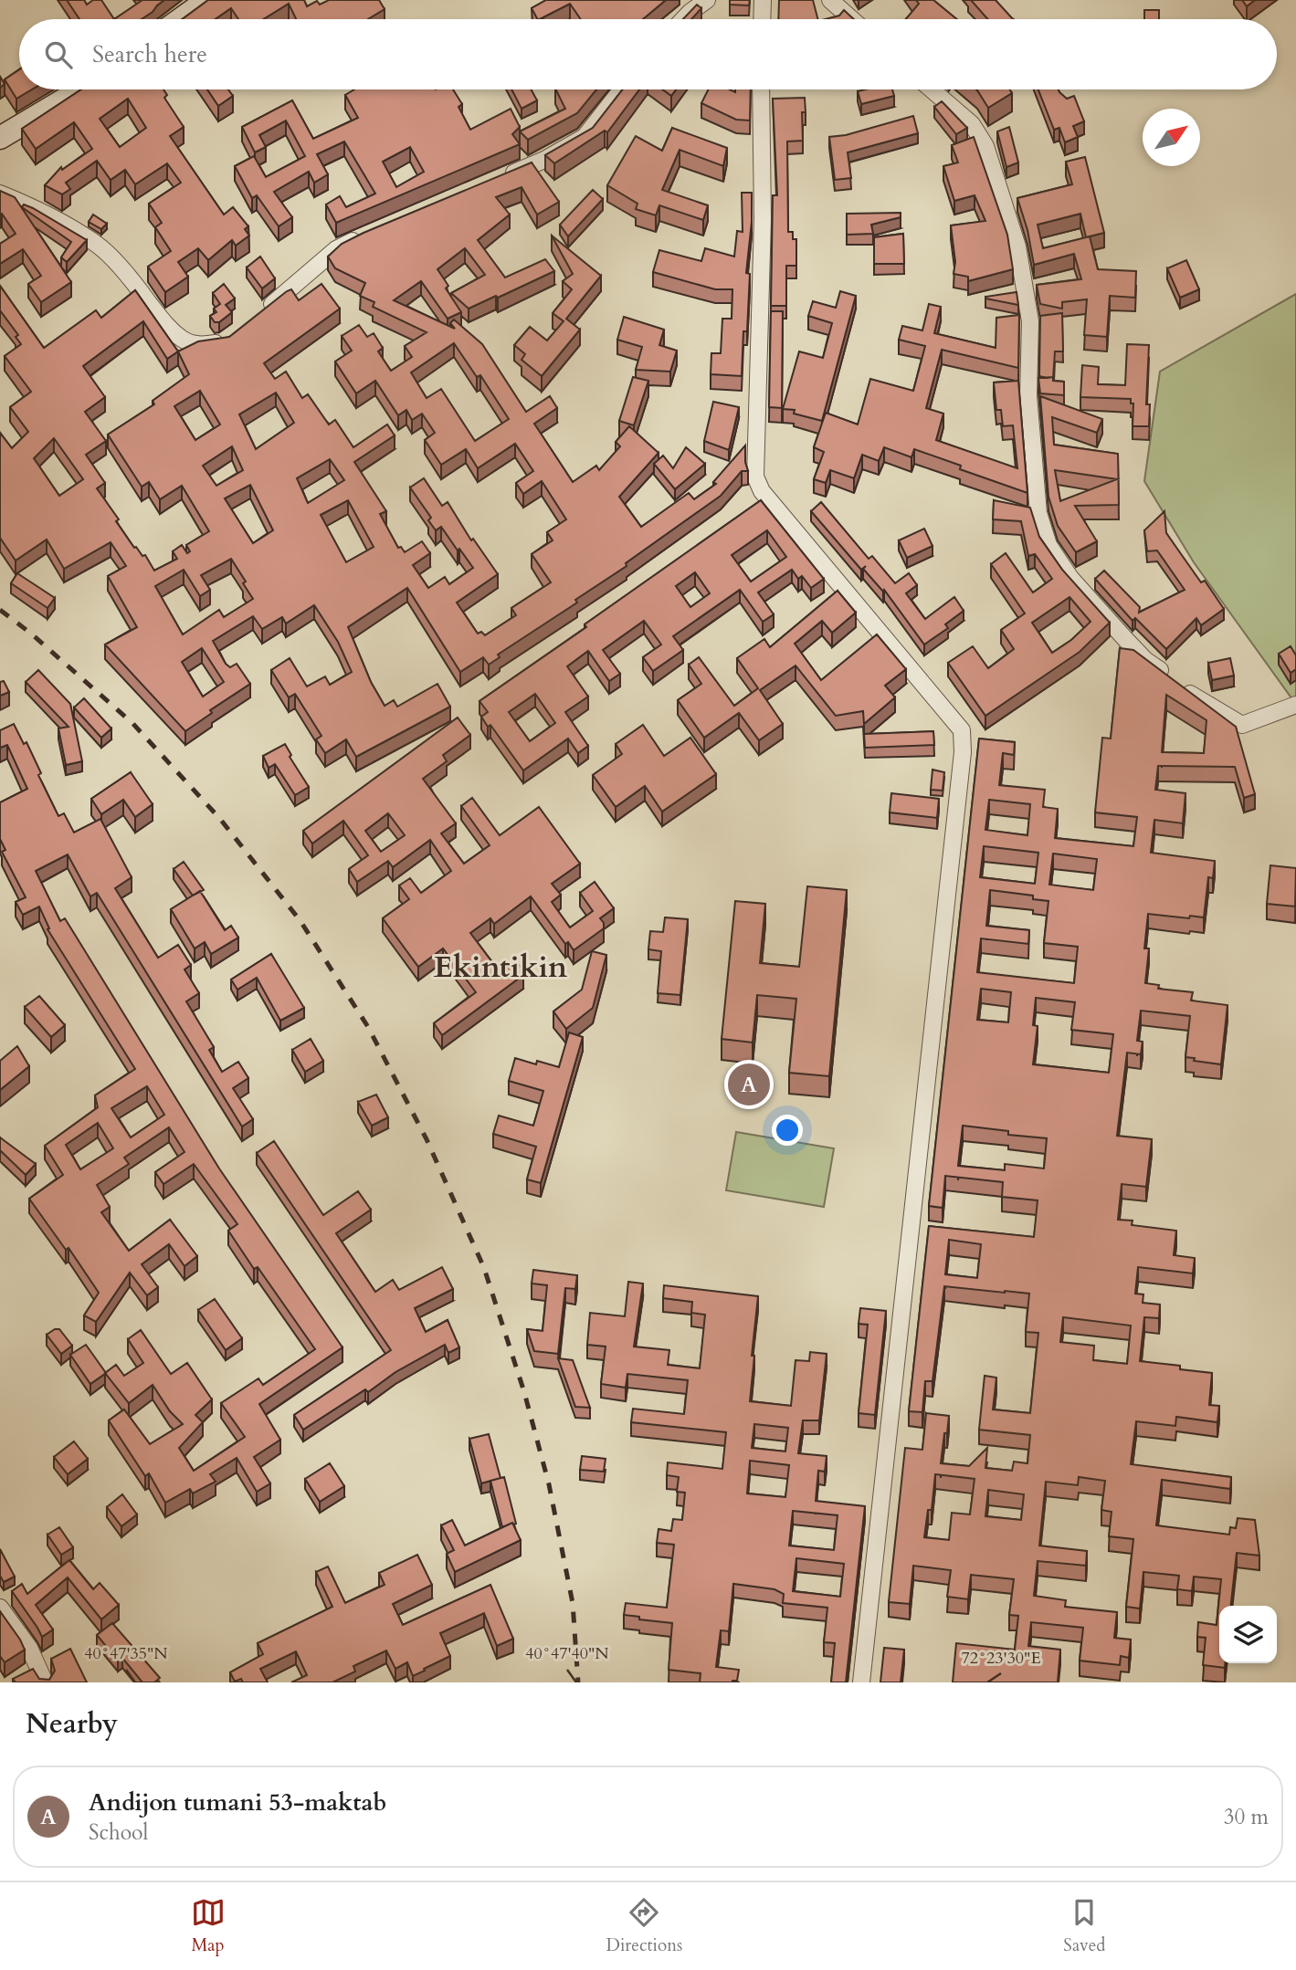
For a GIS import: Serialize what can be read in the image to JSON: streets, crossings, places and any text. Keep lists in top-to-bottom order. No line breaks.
{"districts":["Ekintikin"],"north":"top right","page":{"search":"Search here","pins":"A","heading":"Nearby","list":[{"mark":"A","name":"Andijon tumani 53-maktab","note":"School","value":"30 m"}],"nav":["Map","Directions","Saved"]},"coordinates":["40°47'35\"N","40°47'40\"N","72°23'30\"E"]}
